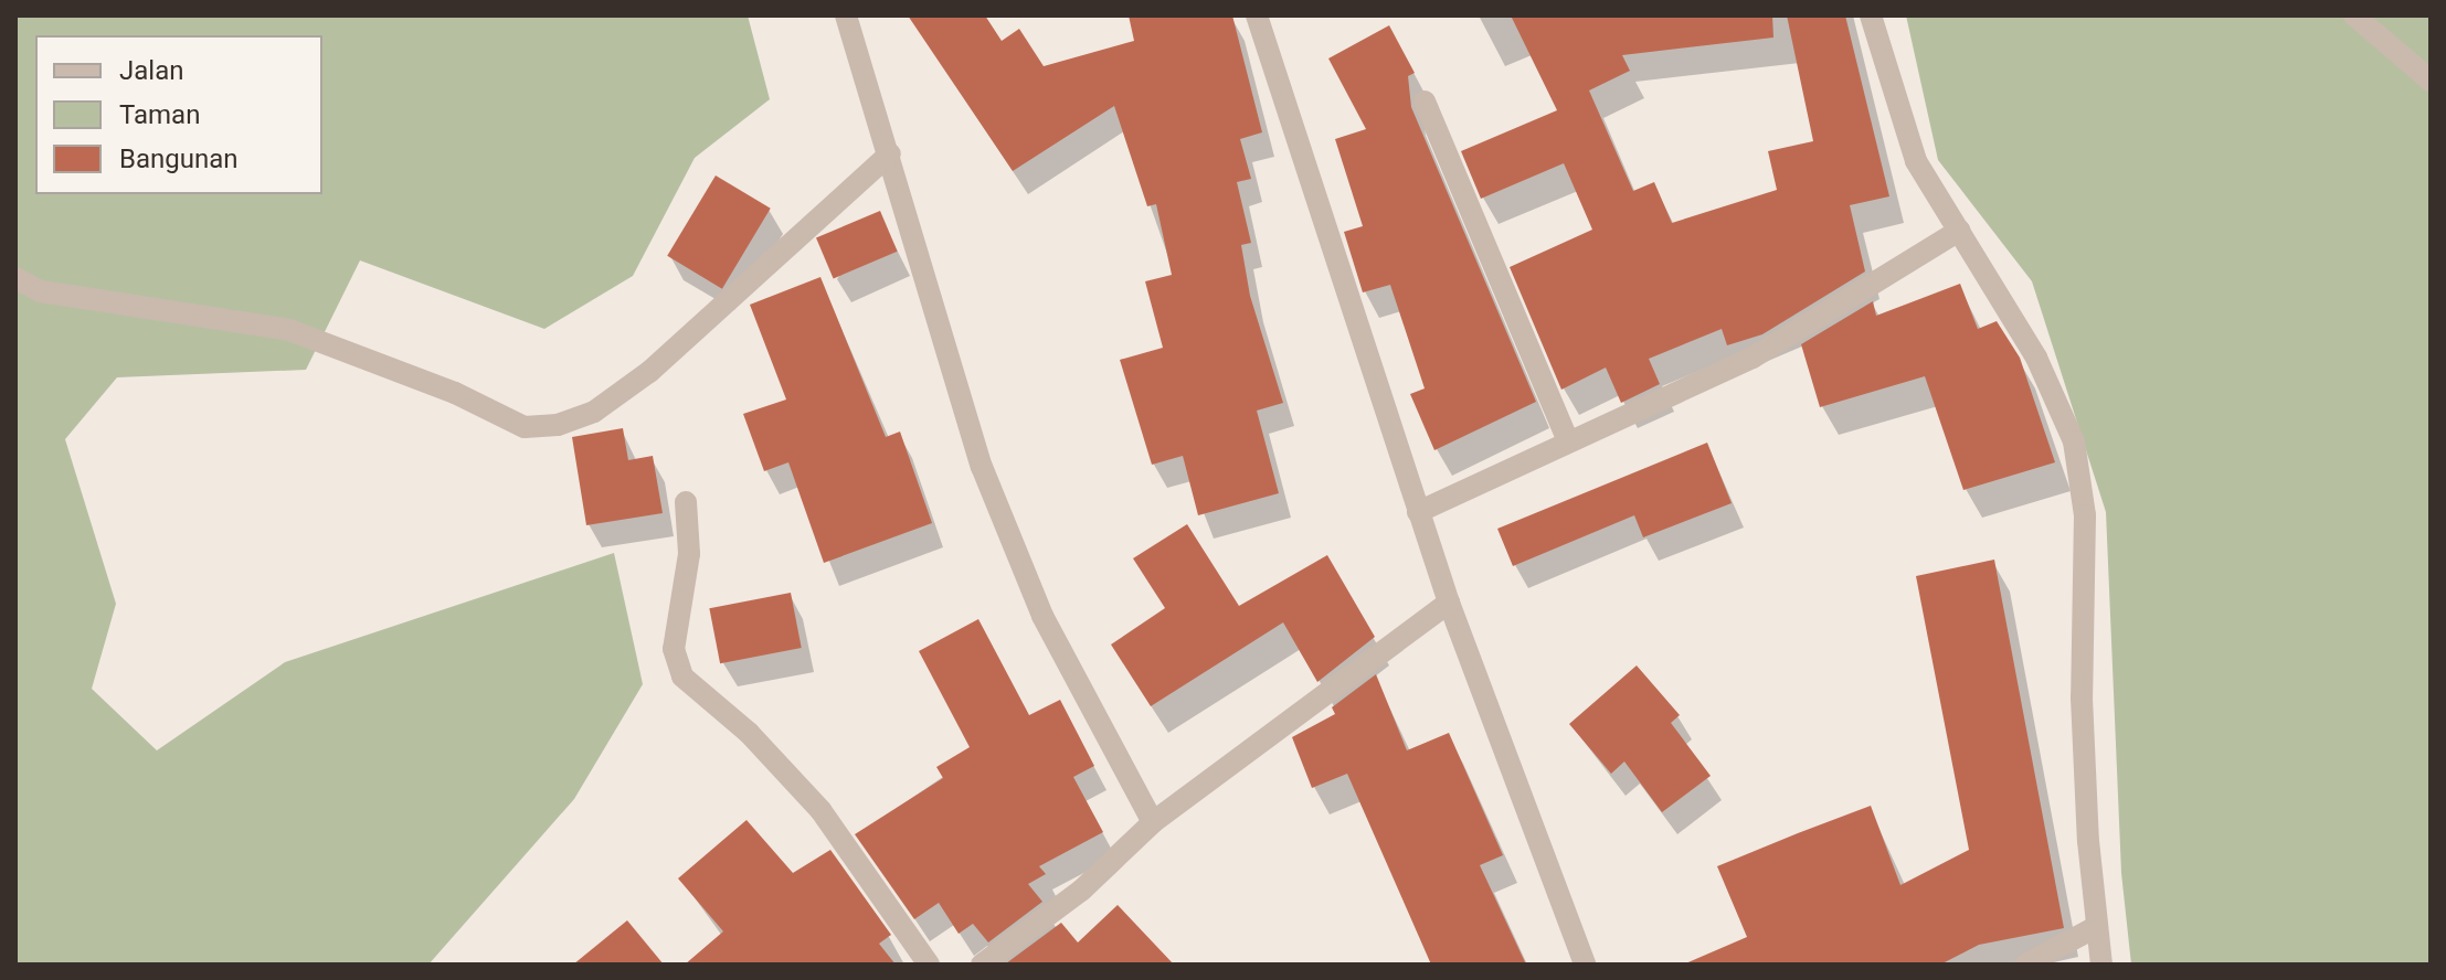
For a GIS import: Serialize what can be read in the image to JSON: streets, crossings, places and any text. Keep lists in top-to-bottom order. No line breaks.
{"legend":["Jalan","Taman","Bangunan"]}
